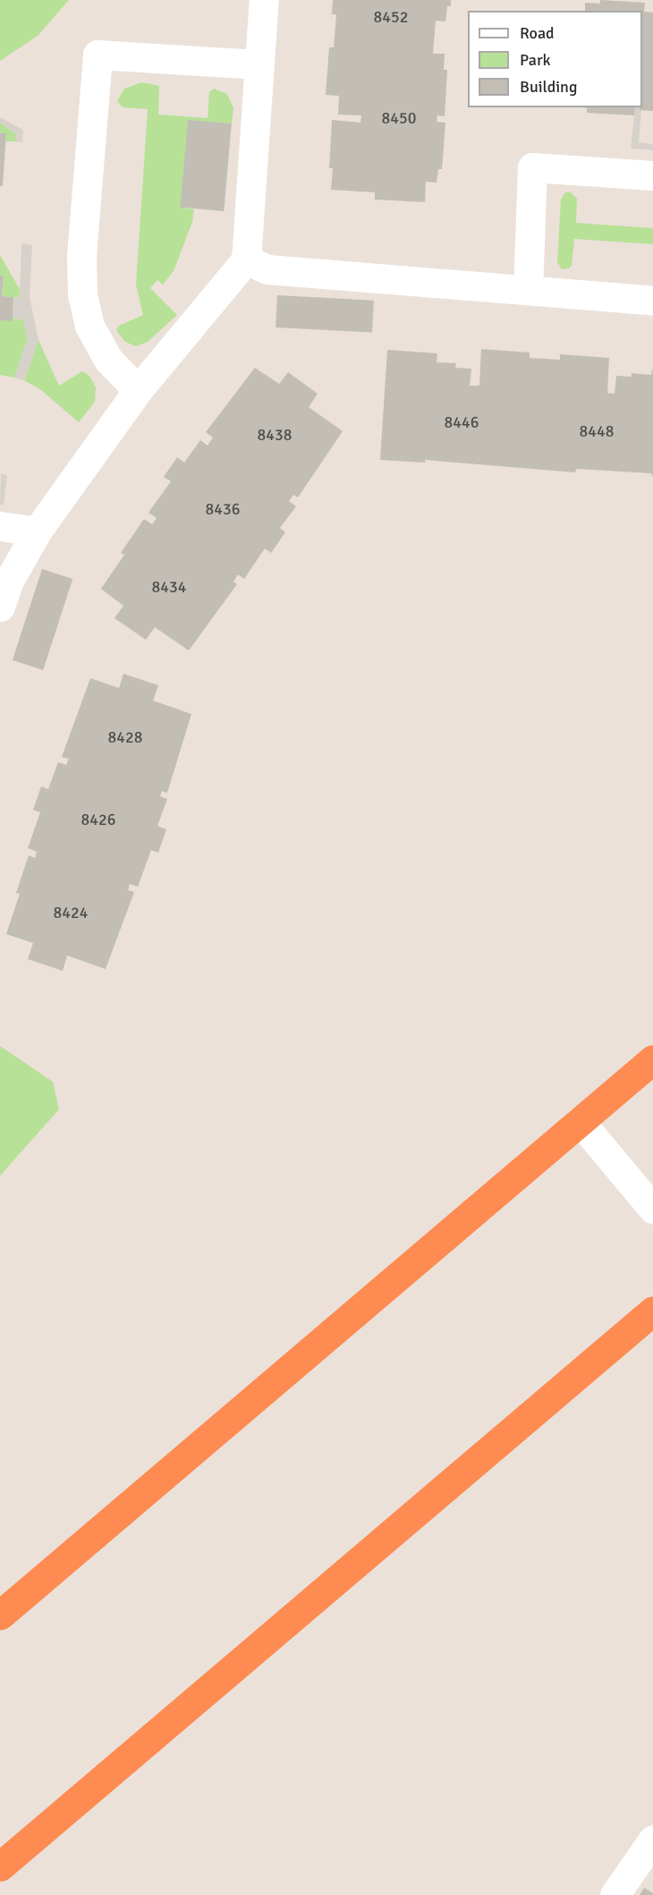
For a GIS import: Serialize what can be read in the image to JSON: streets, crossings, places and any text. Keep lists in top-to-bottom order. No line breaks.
{"house_numbers":["8452","8450","8446","8448","8438","8436","8434","8428","8426","8424"],"legend":["Road","Park","Building"]}
